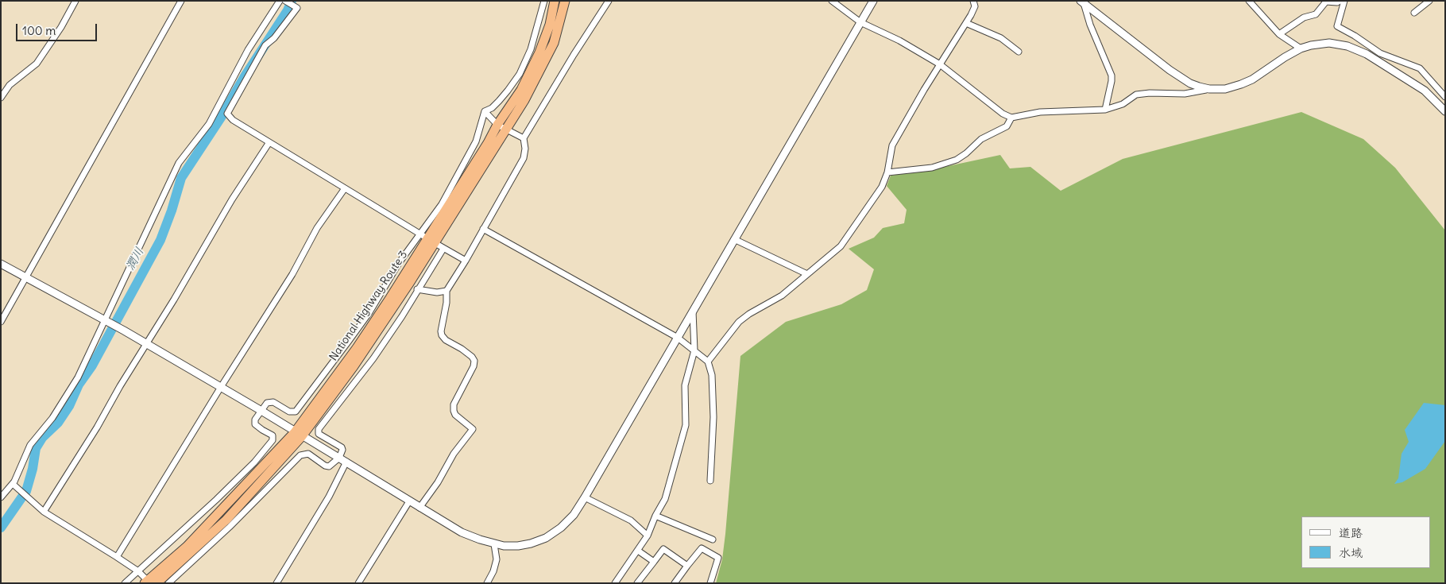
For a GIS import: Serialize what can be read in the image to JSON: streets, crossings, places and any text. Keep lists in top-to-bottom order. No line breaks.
{"streets":{"highway":["National Highway Route 3"]},"water":["潤川"],"legend":["道路","水域"],"scale_bar":"100 m"}
